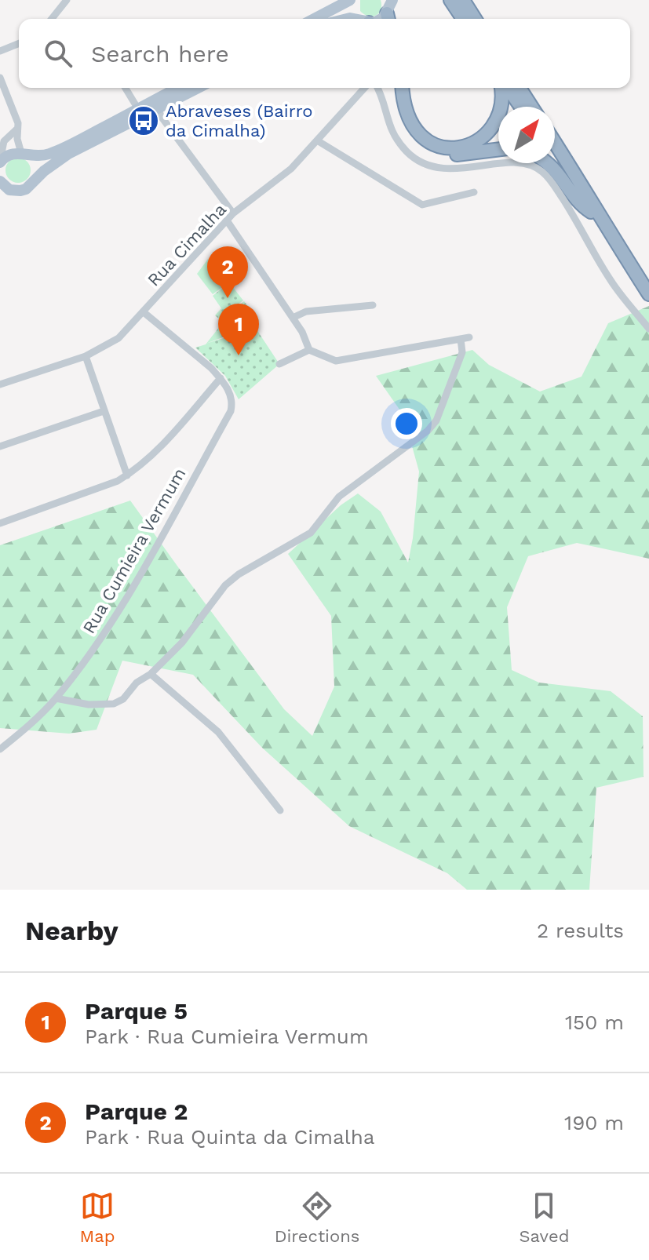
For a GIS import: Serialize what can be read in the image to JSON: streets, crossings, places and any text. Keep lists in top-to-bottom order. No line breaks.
{"streets":{"street":["Rua Cimalha","Rua Cumieira Vermum"]},"places":{"bus stop":["Abraveses (Bairro da Cimalha)"]},"north":"top right","page":{"search":"Search here","pins":["2","1"],"heading":["Nearby","2 results"],"list":[{"mark":"1","name":"Parque 5","note":"Park · Rua Cumieira Vermum","value":"150 m"},{"mark":"2","name":"Parque 2","note":"Park · Rua Quinta da Cimalha","value":"190 m"}],"nav":["Map","Directions","Saved"]}}
